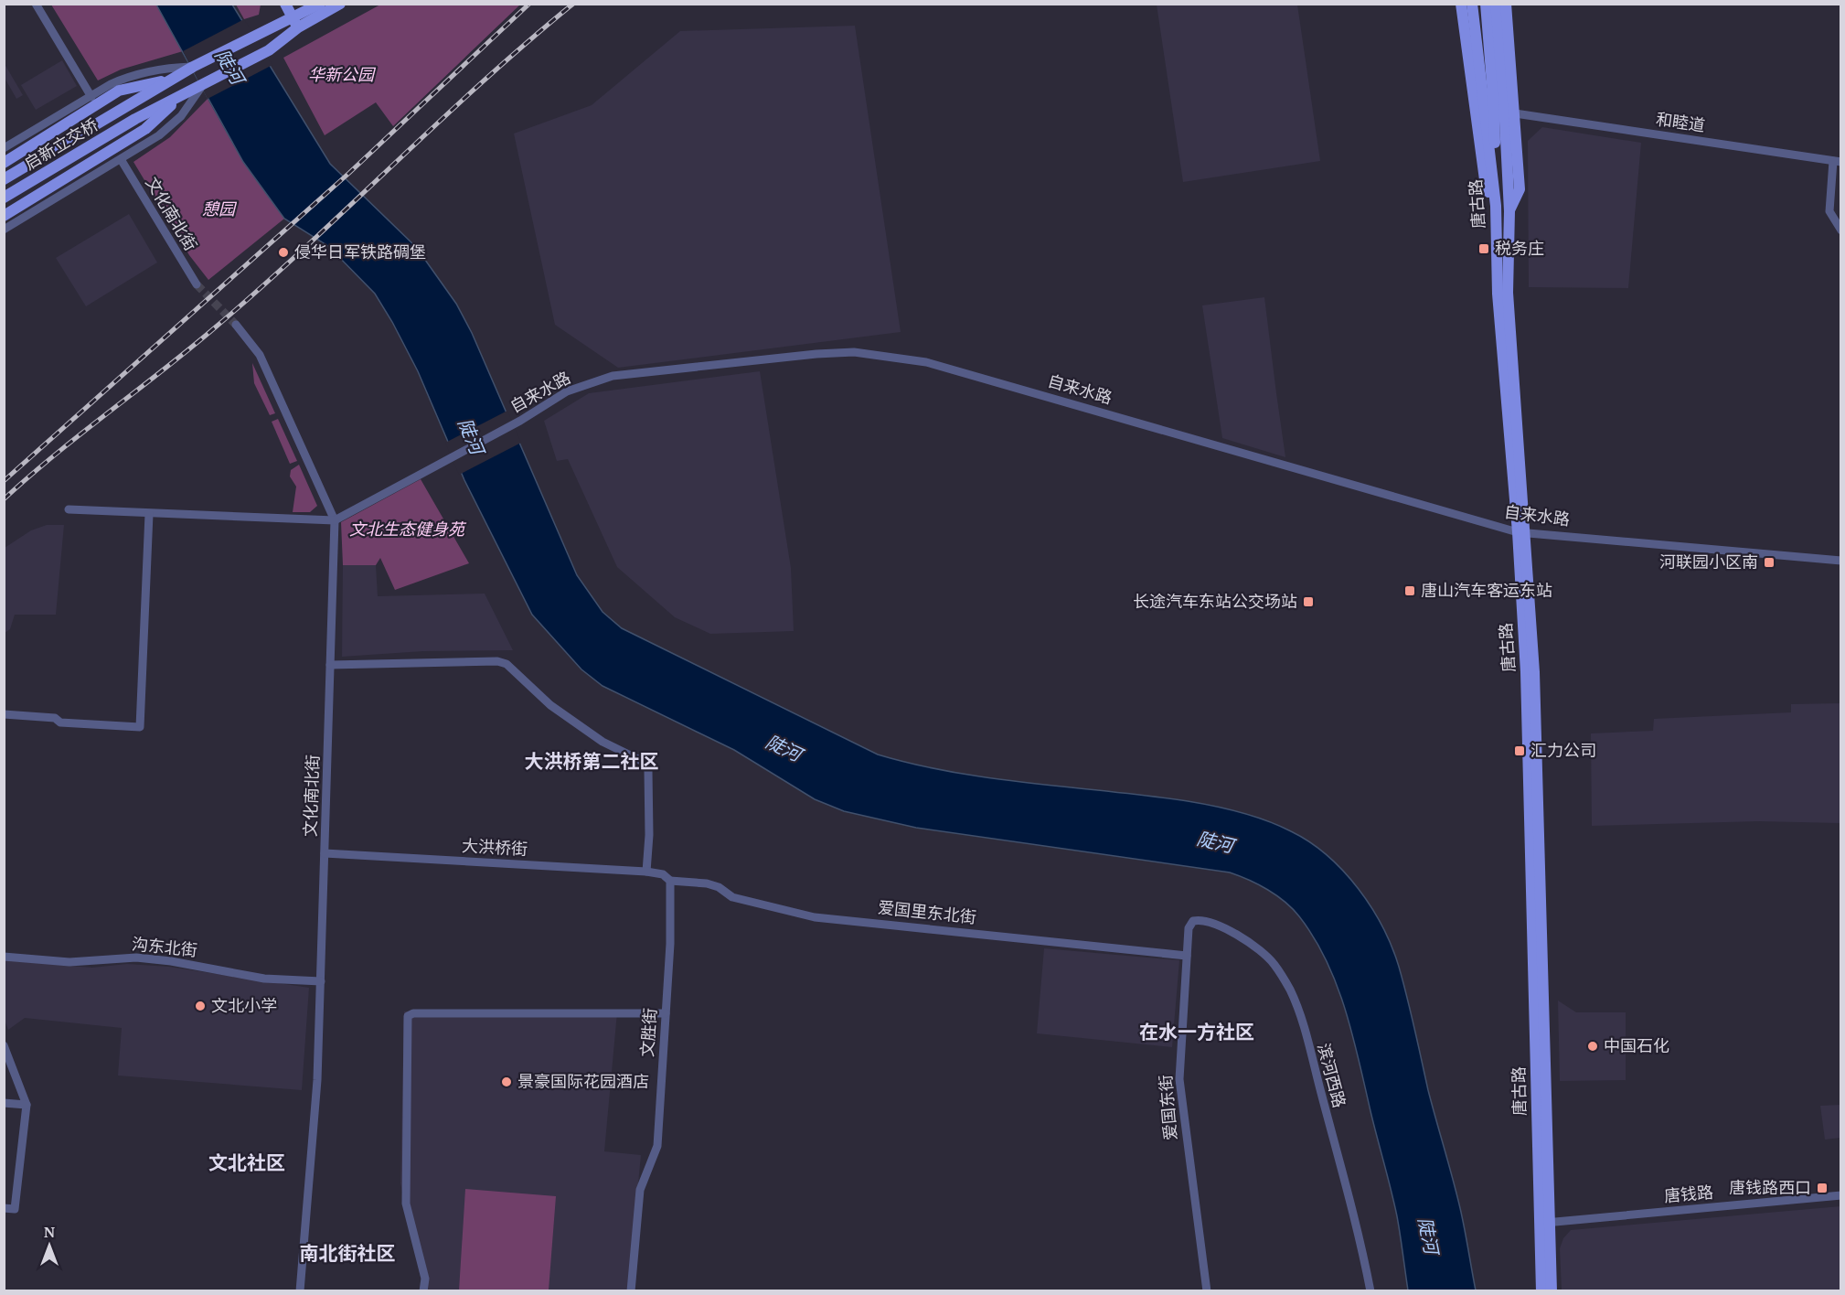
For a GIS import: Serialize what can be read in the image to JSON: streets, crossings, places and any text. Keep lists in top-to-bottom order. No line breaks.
{"streets":{"main road":["启新立交桥","唐古路"],"street":["和睦道","文化南北街","自来水路","大洪桥街","爱国里东北街","沟东北街","文胜街","滨河西路","爱国东街","唐钱路"]},"crossings":[["唐古路","自来水路"],["唐古路","唐钱路"],["文化南北街","自来水路"],["文化南北街","大洪桥街"],["文化南北街","沟东北街"],["大洪桥街","爱国里东北街"],["大洪桥街","文胜街"],["爱国里东北街","文胜街"],["爱国里东北街","爱国东街"],["滨河西路","爱国东街"]],"districts":["大洪桥第二社区","在水一方社区","文北社区","南北街社区"],"water":["陡河"],"parks":["华新公园","憩园","文北生态健身苑"],"places":{"transit":["税务庄","河联园小区南","唐山汽车客运东站","长途汽车东站公交场站","汇力公司","唐钱路西口"],"other":["侵华日军铁路碉堡","文北小学","中国石化","景豪国际花园酒店"]},"north":"top"}
